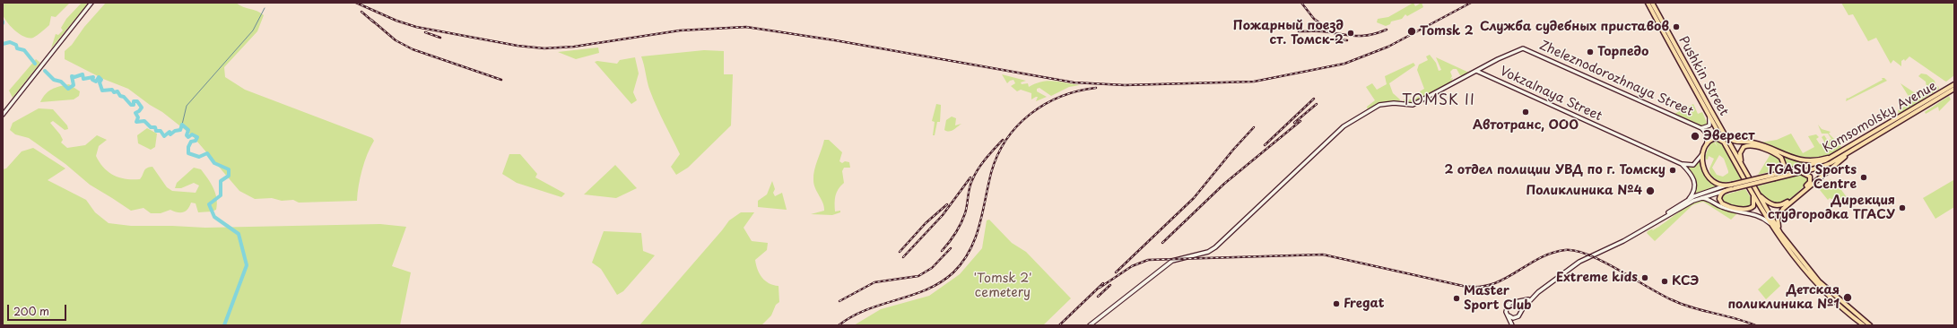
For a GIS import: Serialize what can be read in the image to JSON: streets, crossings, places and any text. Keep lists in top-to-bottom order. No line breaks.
{"streets":{"main road":["Pushkin Street","Zheleznodorozhnaya Street","Vokzalnaya Street","Komsomolsky Avenue"]},"districts":["TOMSK II"],"parks":["'Tomsk 2' cemetery"],"places":["Служба судебных приставов","Tomsk 2","Пожарный поезд ст. Томск-2","Торпедо","Автотранс, ООО","Эверест","2 отдел полиции УВД по г. Томску","TGASU Sports Centre","Поликлиника №4","Дирекция студгородка ТГАСУ","Extreme kids","КСЭ","Детская поликлиника №1","Master Sport Club","Fregat"],"scale_bar":"200 m"}
